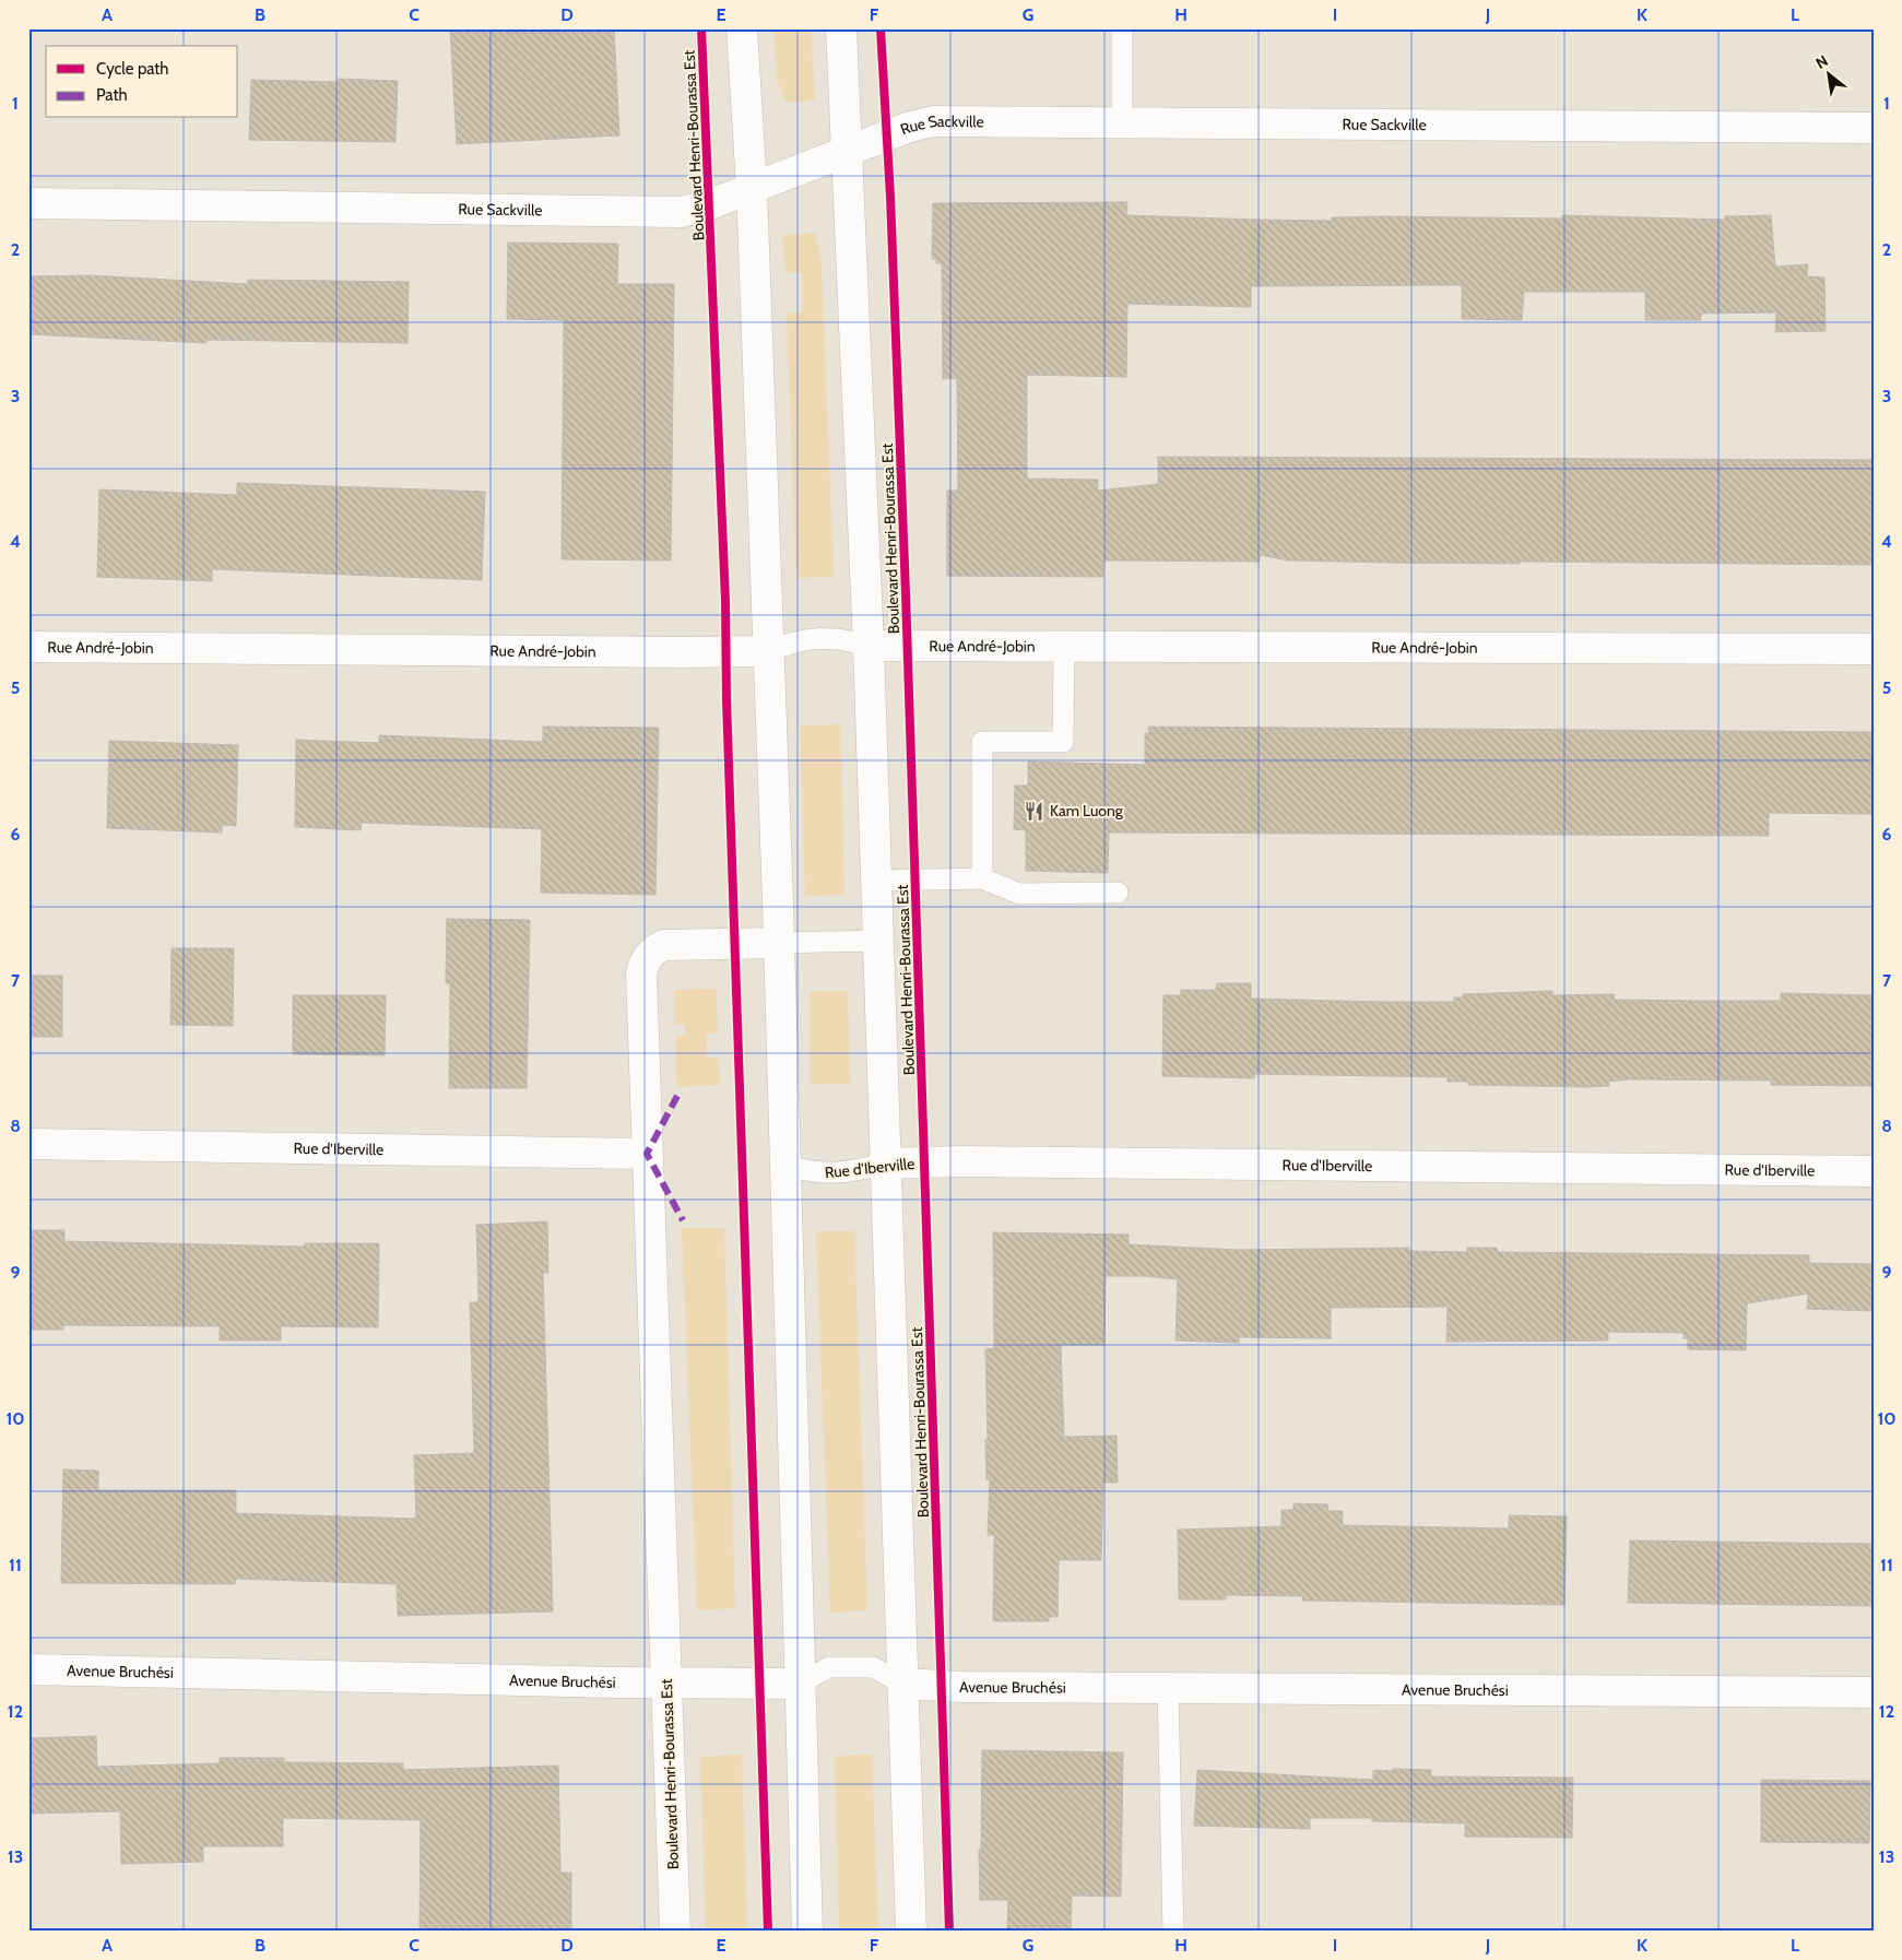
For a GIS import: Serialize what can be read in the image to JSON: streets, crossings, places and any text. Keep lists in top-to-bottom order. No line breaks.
{"streets":{"street":["Rue Sackville","Boulevard Henri-Bourassa Est","Rue André-Jobin","Rue d'Iberville","Avenue Bruchési"]},"crossings":[["Rue Sackville","Boulevard Henri-Bourassa Est"],["Boulevard Henri-Bourassa Est","Rue André-Jobin"],["Boulevard Henri-Bourassa Est","Rue d'Iberville"],["Boulevard Henri-Bourassa Est","Avenue Bruchési"]],"places":{"restaurant":["Kam Luong"]},"legend":["Cycle path","Path"],"north":"top left","grid":{"columns":["A","B","C","D","E","F","G","H","I","J","K","L"],"rows":["1","2","3","4","5","6","7","8","9","10","11","12","13"]}}
